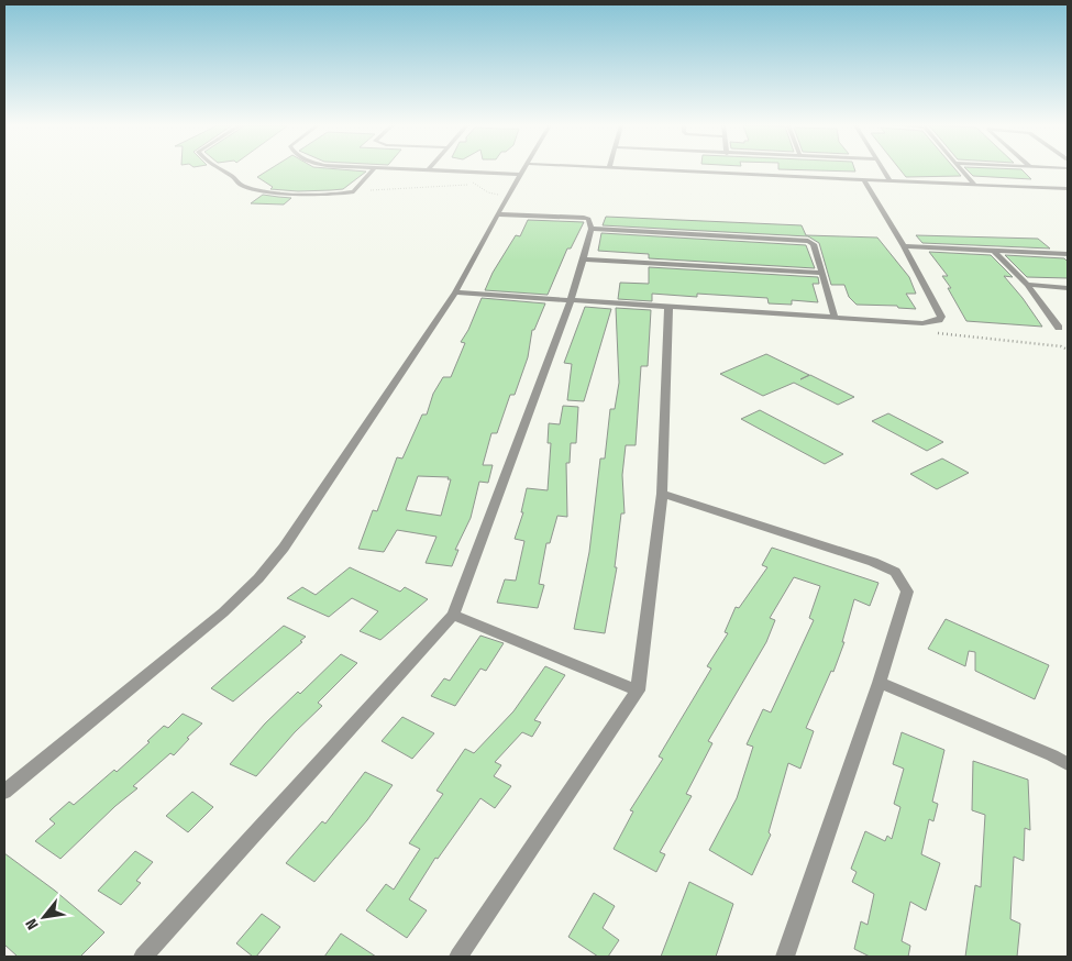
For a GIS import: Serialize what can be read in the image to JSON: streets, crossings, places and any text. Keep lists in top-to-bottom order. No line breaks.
{"north":"bottom left"}
